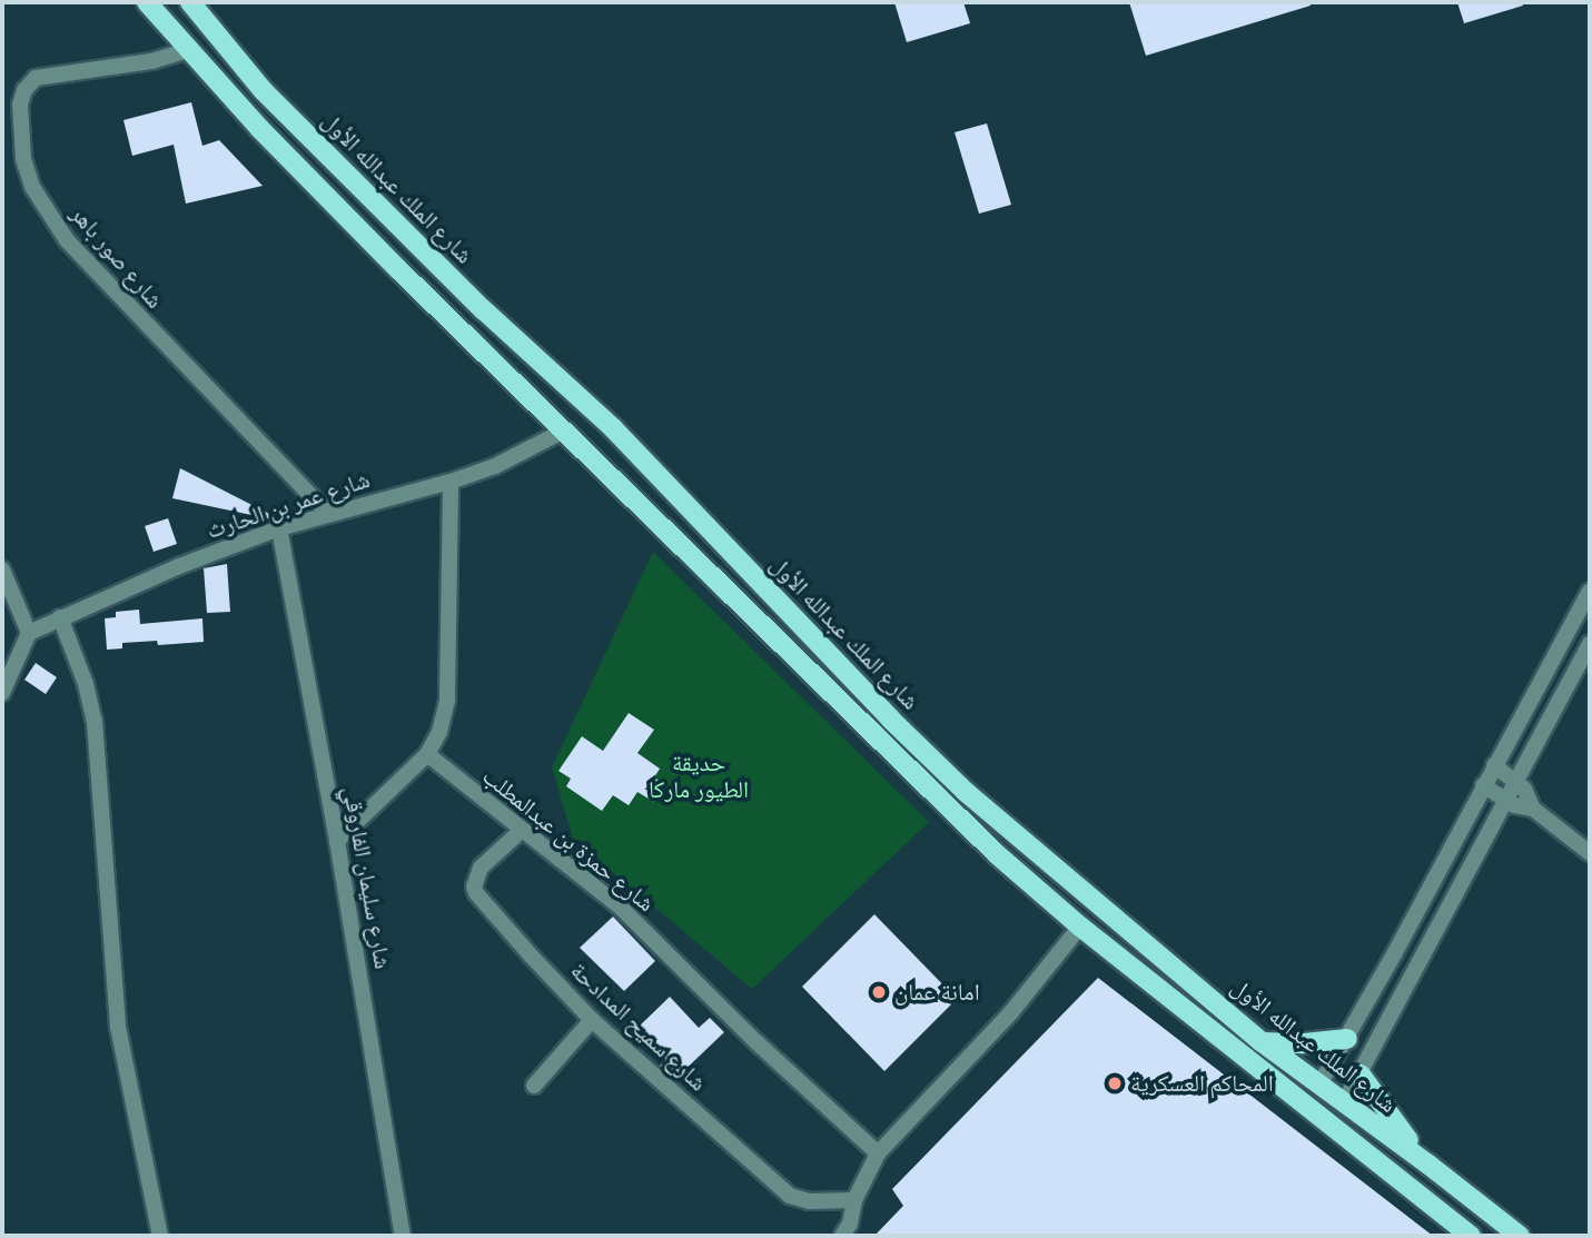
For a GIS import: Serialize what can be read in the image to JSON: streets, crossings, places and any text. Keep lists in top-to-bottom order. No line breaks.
{"streets":{"main road":["شارع الملك عبدالله الأول"],"street":["شارع صور باهر","شارع عمر بن الحارث","شارع حمزة بن عبدالمطلب","شارع سليمان الفاروقي","شارع سميح المدادحة"]},"crossings":[["شارع صور باهر","شارع عمر بن الحارث"],["شارع عمر بن الحارث","شارع سليمان الفاروقي"],["شارع حمزة بن عبدالمطلب","شارع سميح المدادحة"]],"parks":["حديقة الطيور ماركا"],"places":["امانة عمان","المحاكم العسكرية"]}
